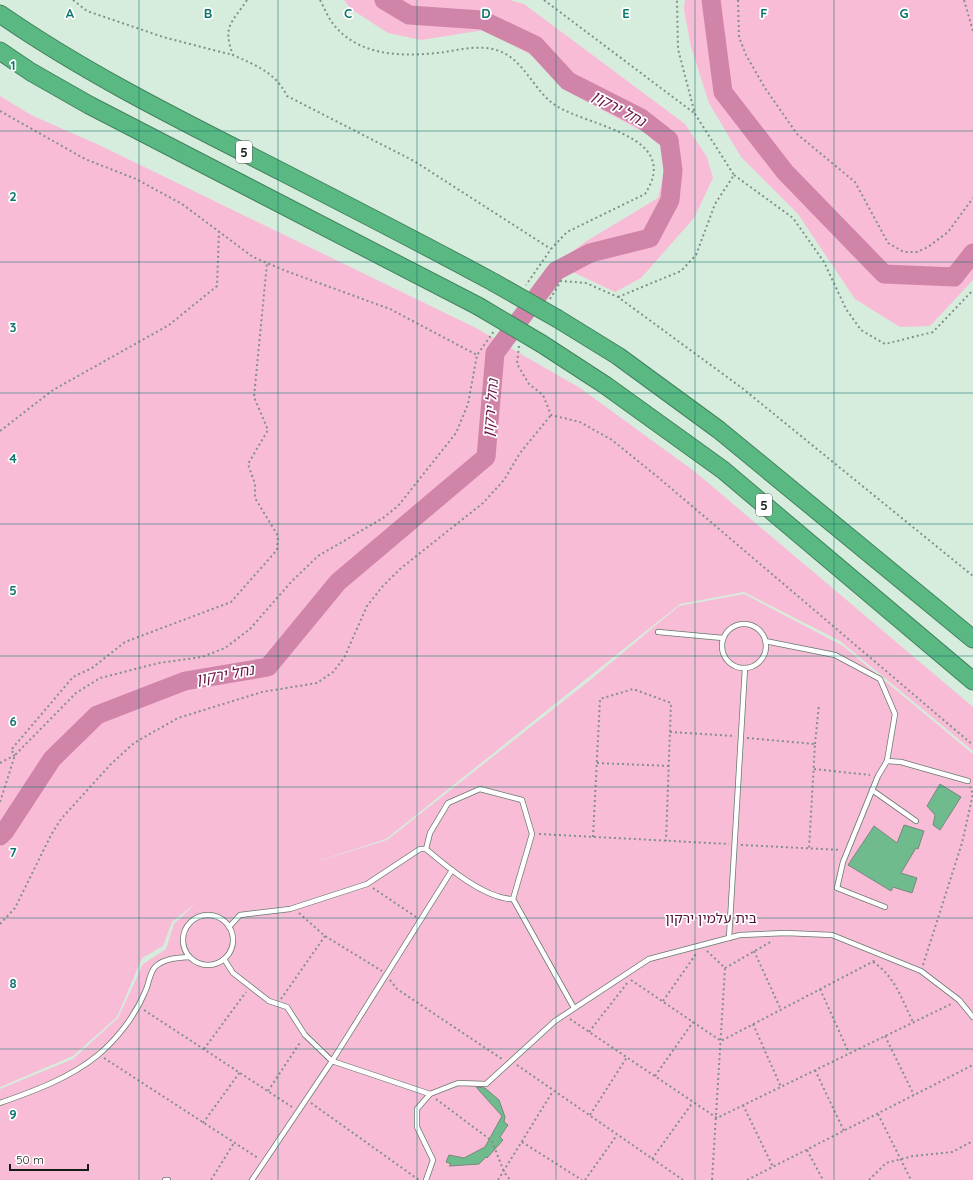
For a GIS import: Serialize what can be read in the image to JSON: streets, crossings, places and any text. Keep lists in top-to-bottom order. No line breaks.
{"streets":{"highway":["5"]},"water":["נחל ירקון"],"parks":["בית עלמין ירקון"],"scale_bar":"50 m","grid":{"columns":["A","B","C","D","E","F","G"],"rows":["1","2","3","4","5","6","7","8","9"]}}
